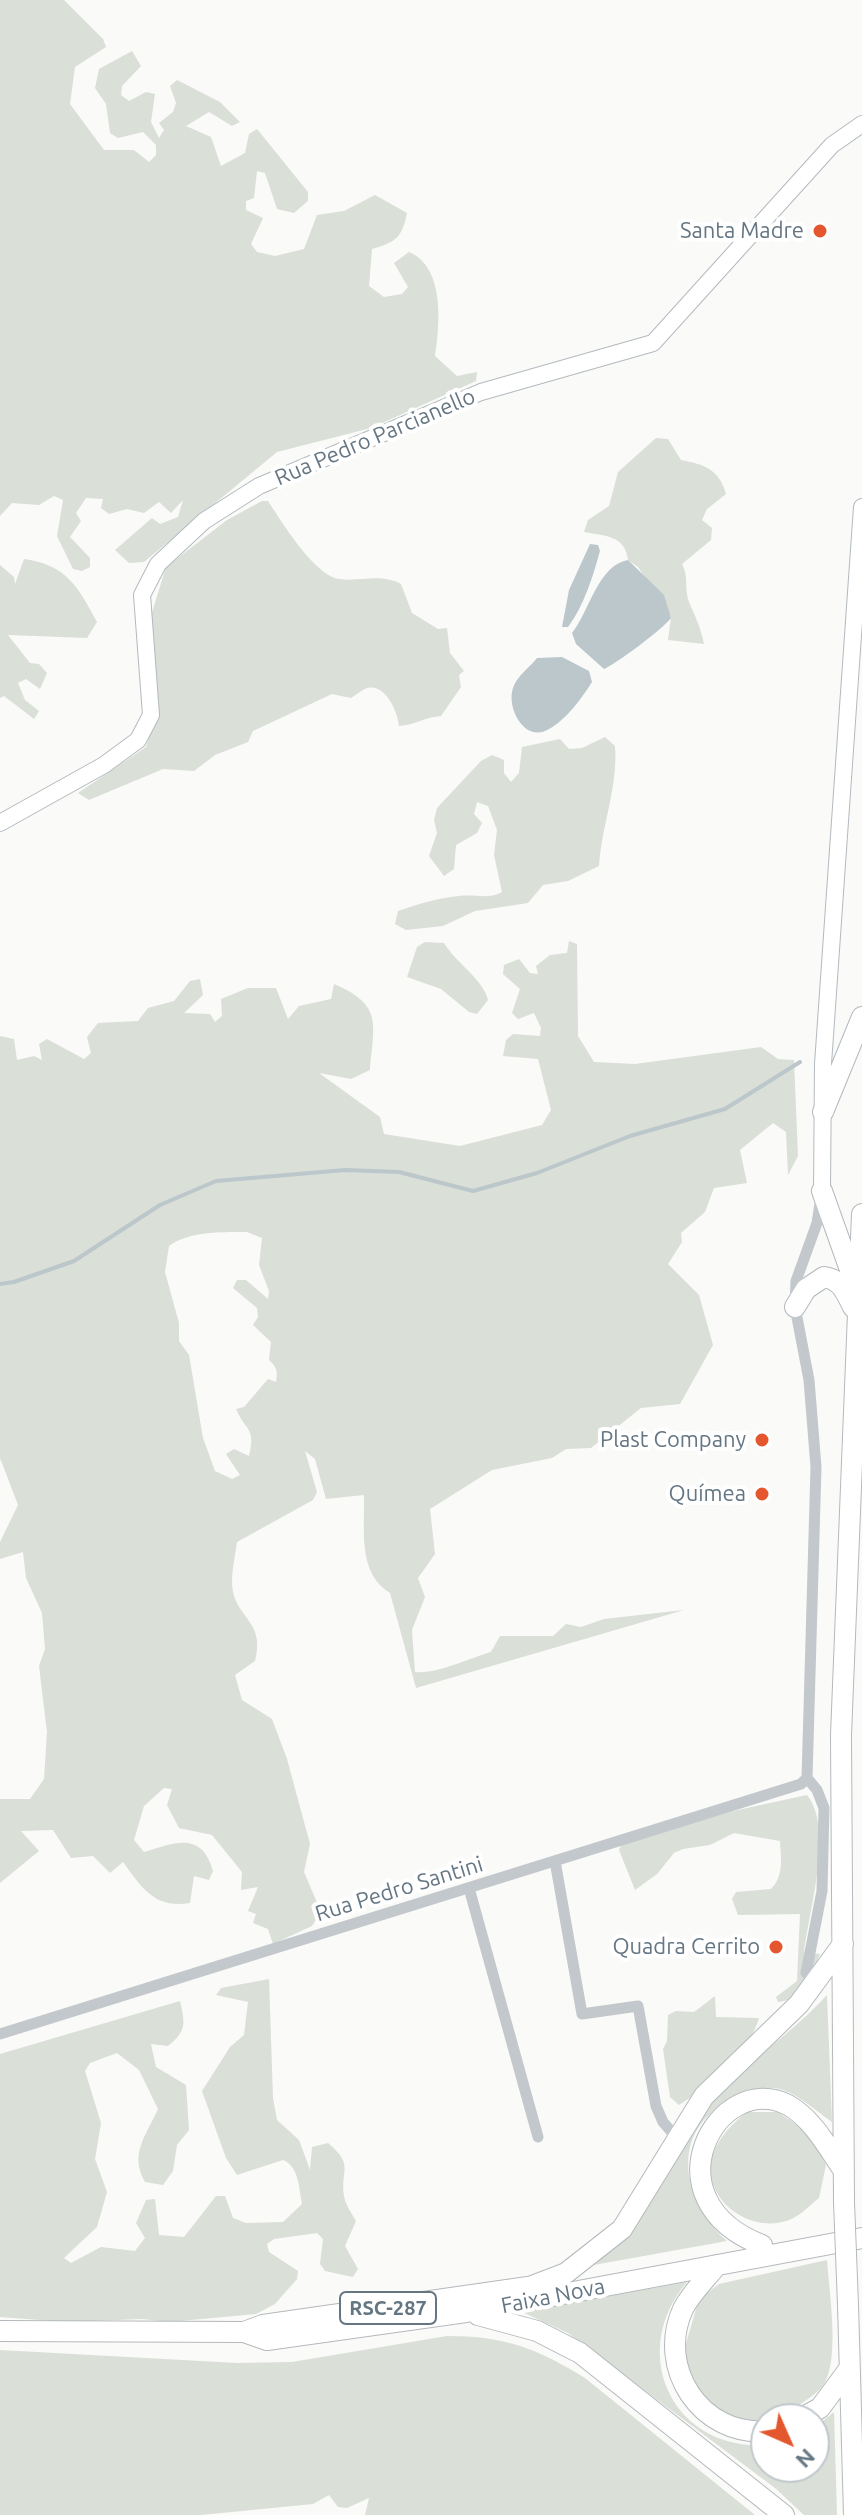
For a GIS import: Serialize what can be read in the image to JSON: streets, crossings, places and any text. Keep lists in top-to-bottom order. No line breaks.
{"streets":{"highway":["Faixa Nova","RSC-287"],"street":["Rua Pedro Parcianello","Rua Pedro Santini"]},"places":["Santa Madre","Plast Company","Químea","Quadra Cerrito"],"north":"bottom right"}
